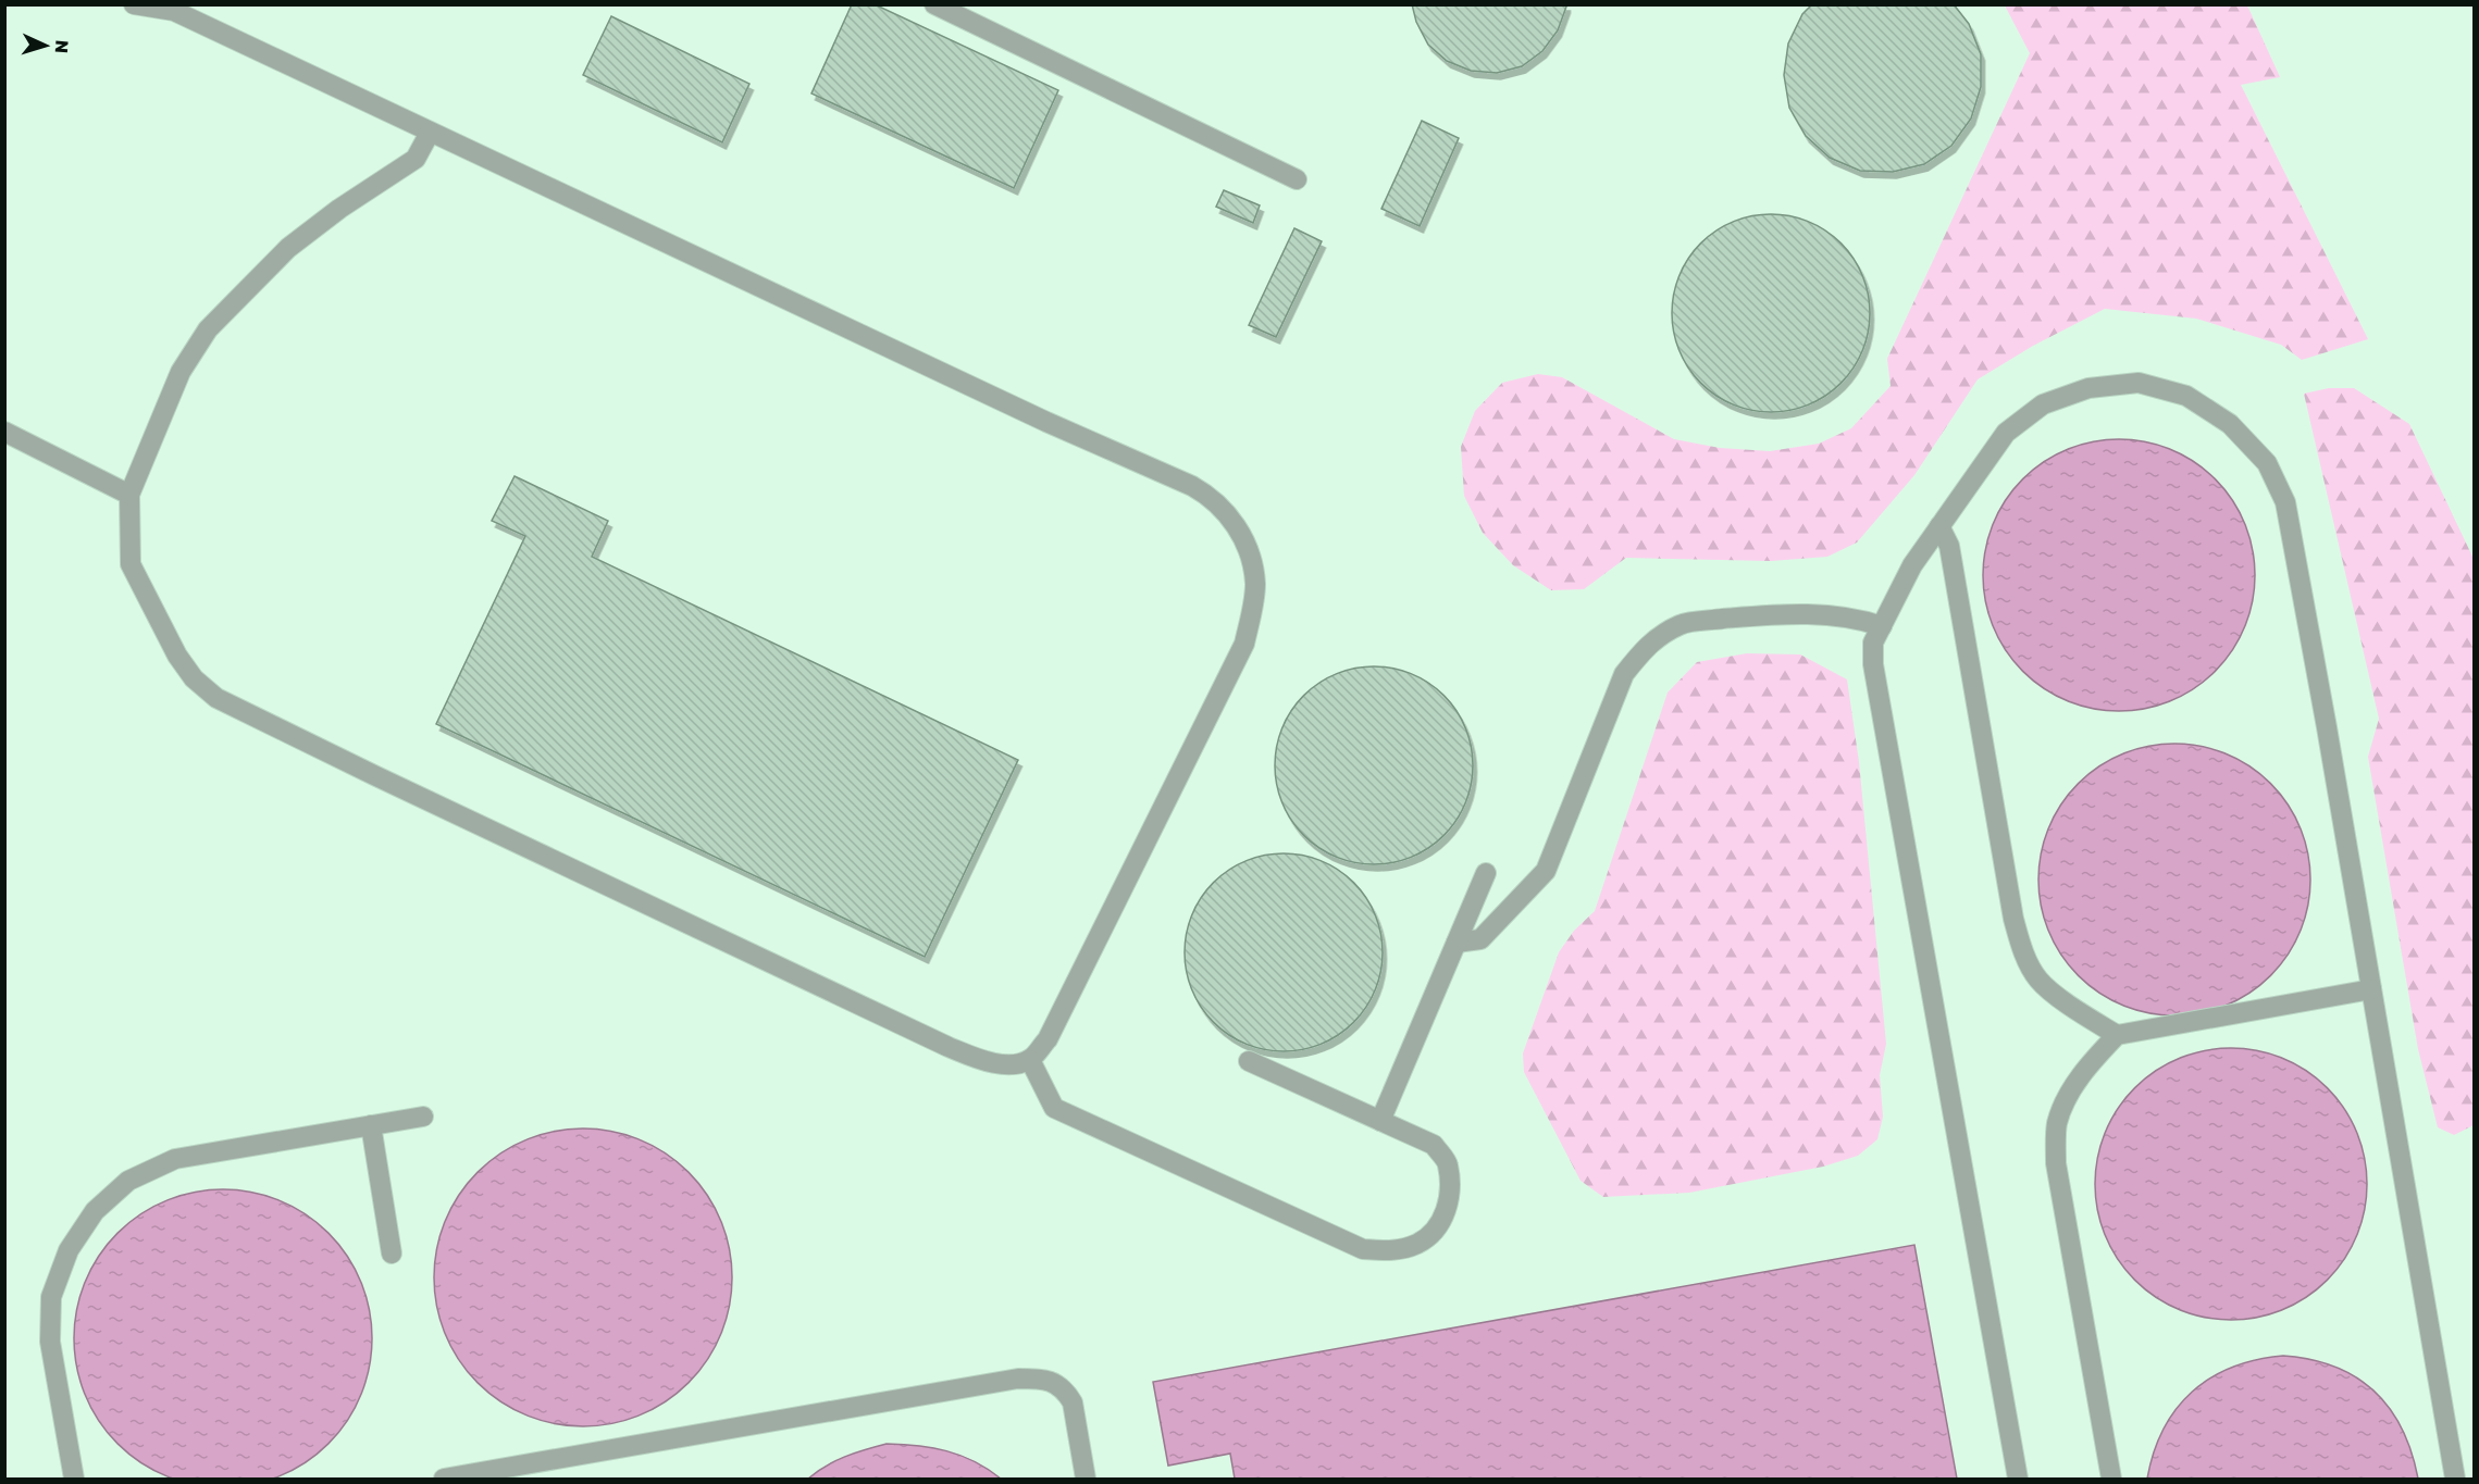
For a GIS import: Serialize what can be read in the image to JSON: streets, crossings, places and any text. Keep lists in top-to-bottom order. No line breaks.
{"north":"right"}
